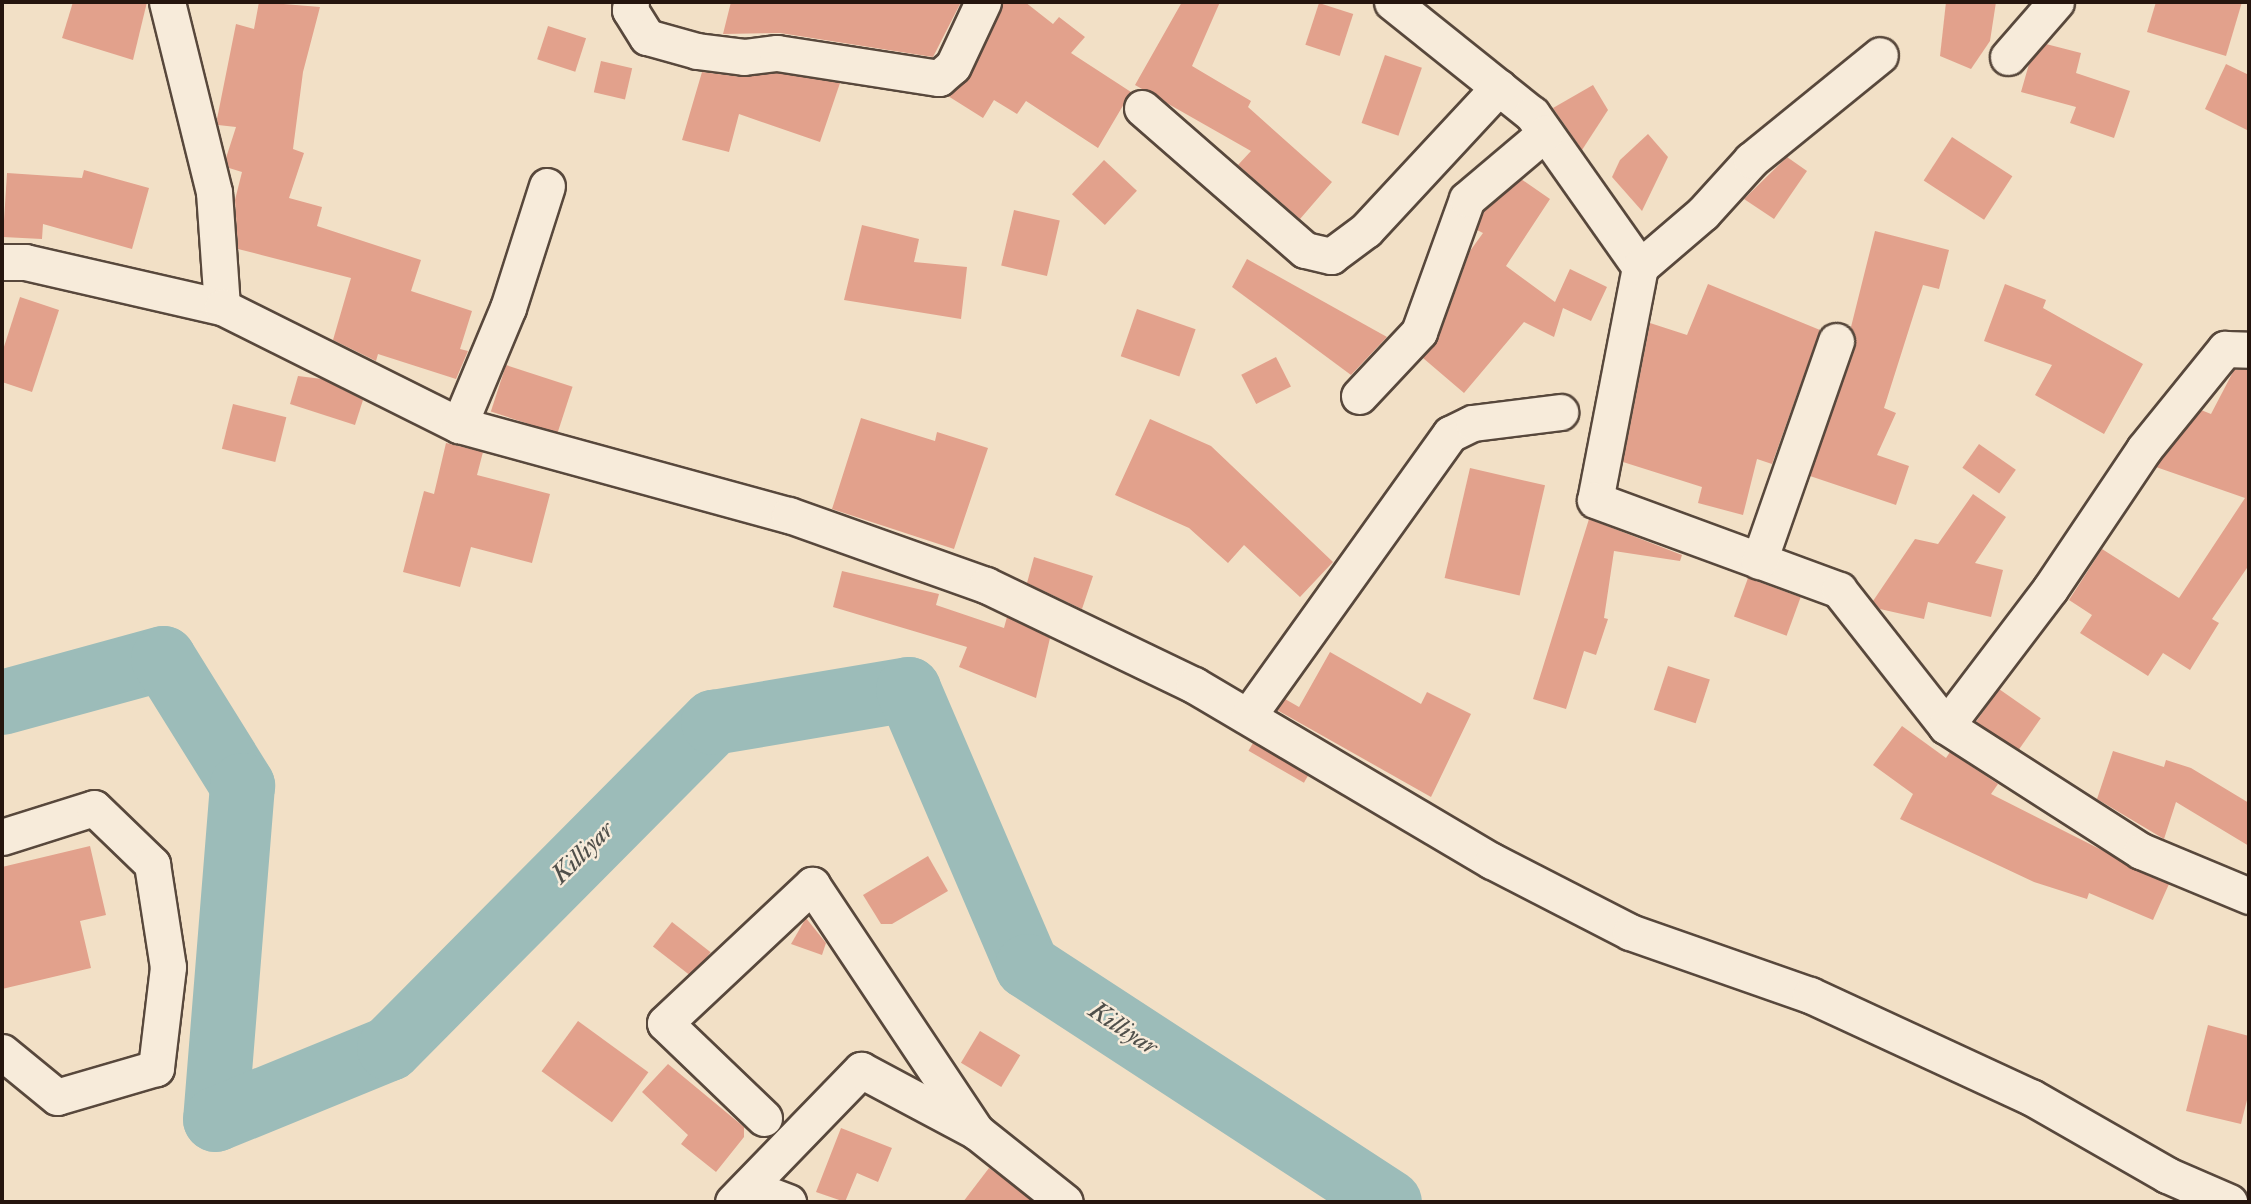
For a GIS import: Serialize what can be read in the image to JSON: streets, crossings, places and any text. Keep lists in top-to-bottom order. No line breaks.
{"water":["Killiyar"]}
